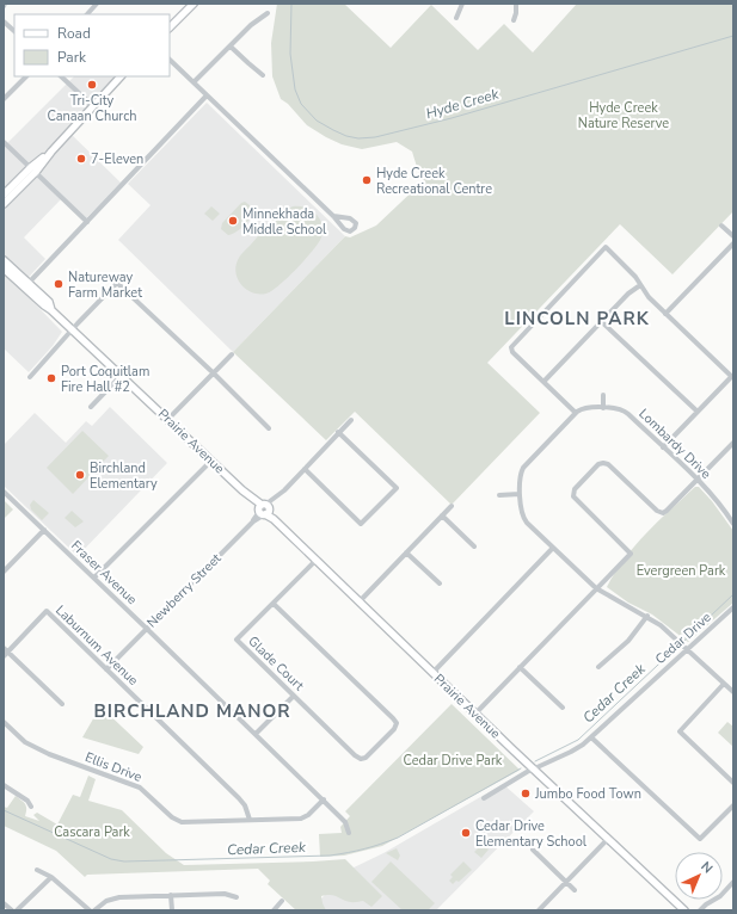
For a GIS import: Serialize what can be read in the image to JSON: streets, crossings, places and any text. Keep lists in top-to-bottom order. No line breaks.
{"streets":{"main road":["Prairie Avenue"],"street":["Lombardy Drive","Fraser Avenue","Newberry Street","Cedar Drive","Laburnum Avenue","Glade Court","Ellis Drive"]},"crossings":[["Prairie Avenue","Newberry Street"],["Prairie Avenue","Cedar Drive"],["Prairie Avenue","Glade Court"],["Fraser Avenue","Newberry Street"],["Fraser Avenue","Ellis Drive"],["Newberry Street","Laburnum Avenue"],["Laburnum Avenue","Ellis Drive"]],"districts":["LINCOLN PARK","BIRCHLAND MANOR"],"water":["Hyde Creek","Cedar Creek"],"parks":["Hyde Creek Nature Reserve","Evergreen Park","Cedar Drive Park","Cascara Park"],"places":["Tri-City Canaan Church","7-Eleven","Hyde Creek Recreational Centre","Minnekhada Middle School","Natureway Farm Market","Port Coquitlam Fire Hall #2","Birchland Elementary","Jumbo Food Town","Cedar Drive Elementary School"],"legend":["Road","Park"],"north":"top right"}
